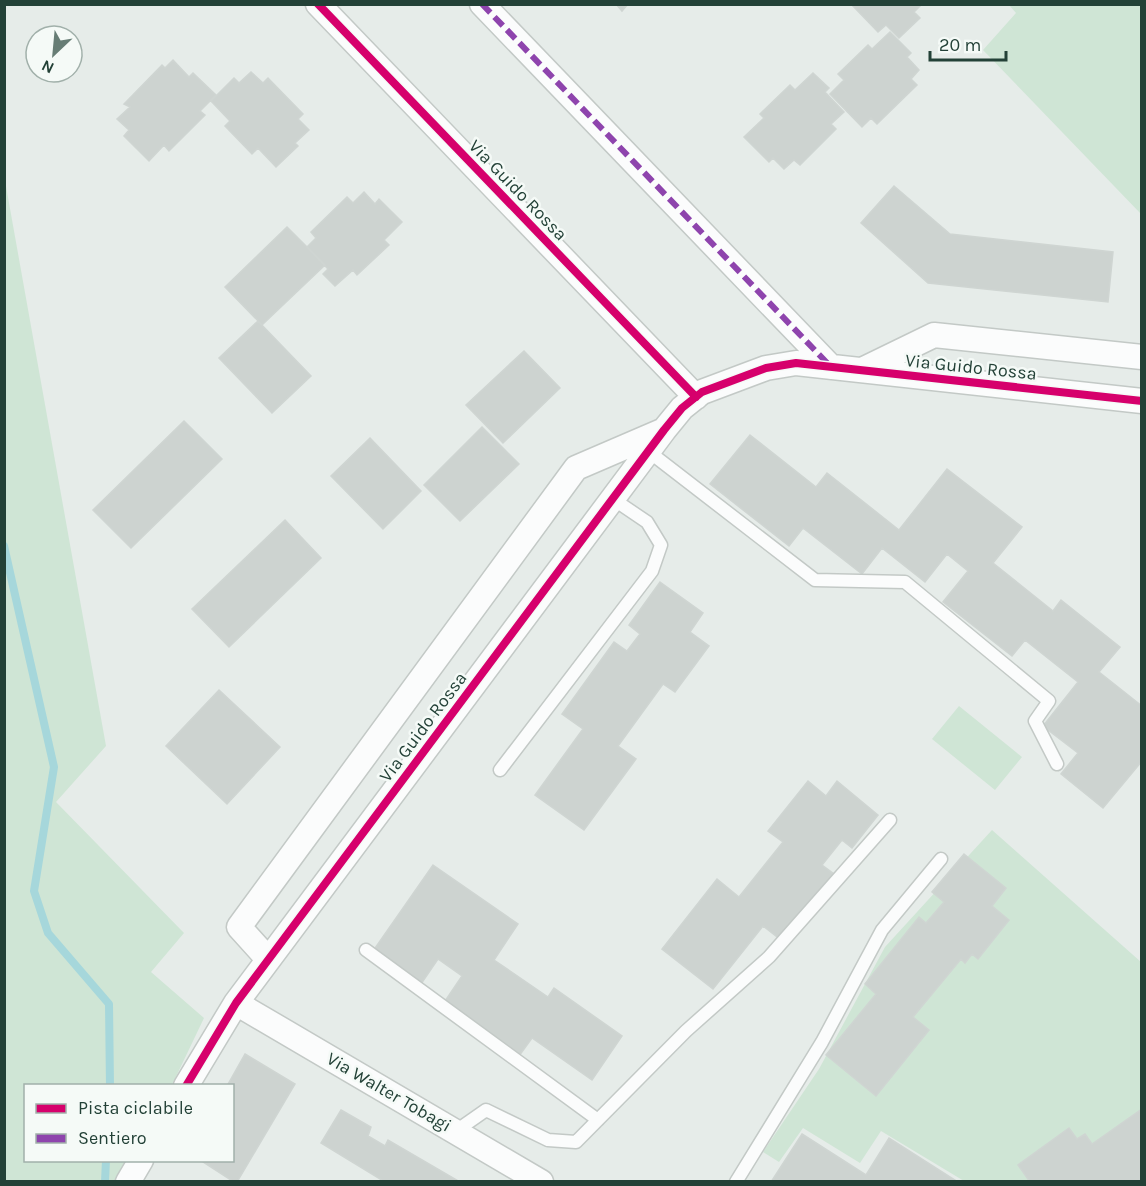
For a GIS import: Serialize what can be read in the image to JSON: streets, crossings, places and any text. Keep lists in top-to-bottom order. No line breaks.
{"streets":{"street":["Via Guido Rossa","Via Walter Tobagi"]},"crossings":[["Via Guido Rossa","Via Walter Tobagi"]],"legend":["Pista ciclabile","Sentiero"],"scale_bar":"20 m","north":"bottom left"}
